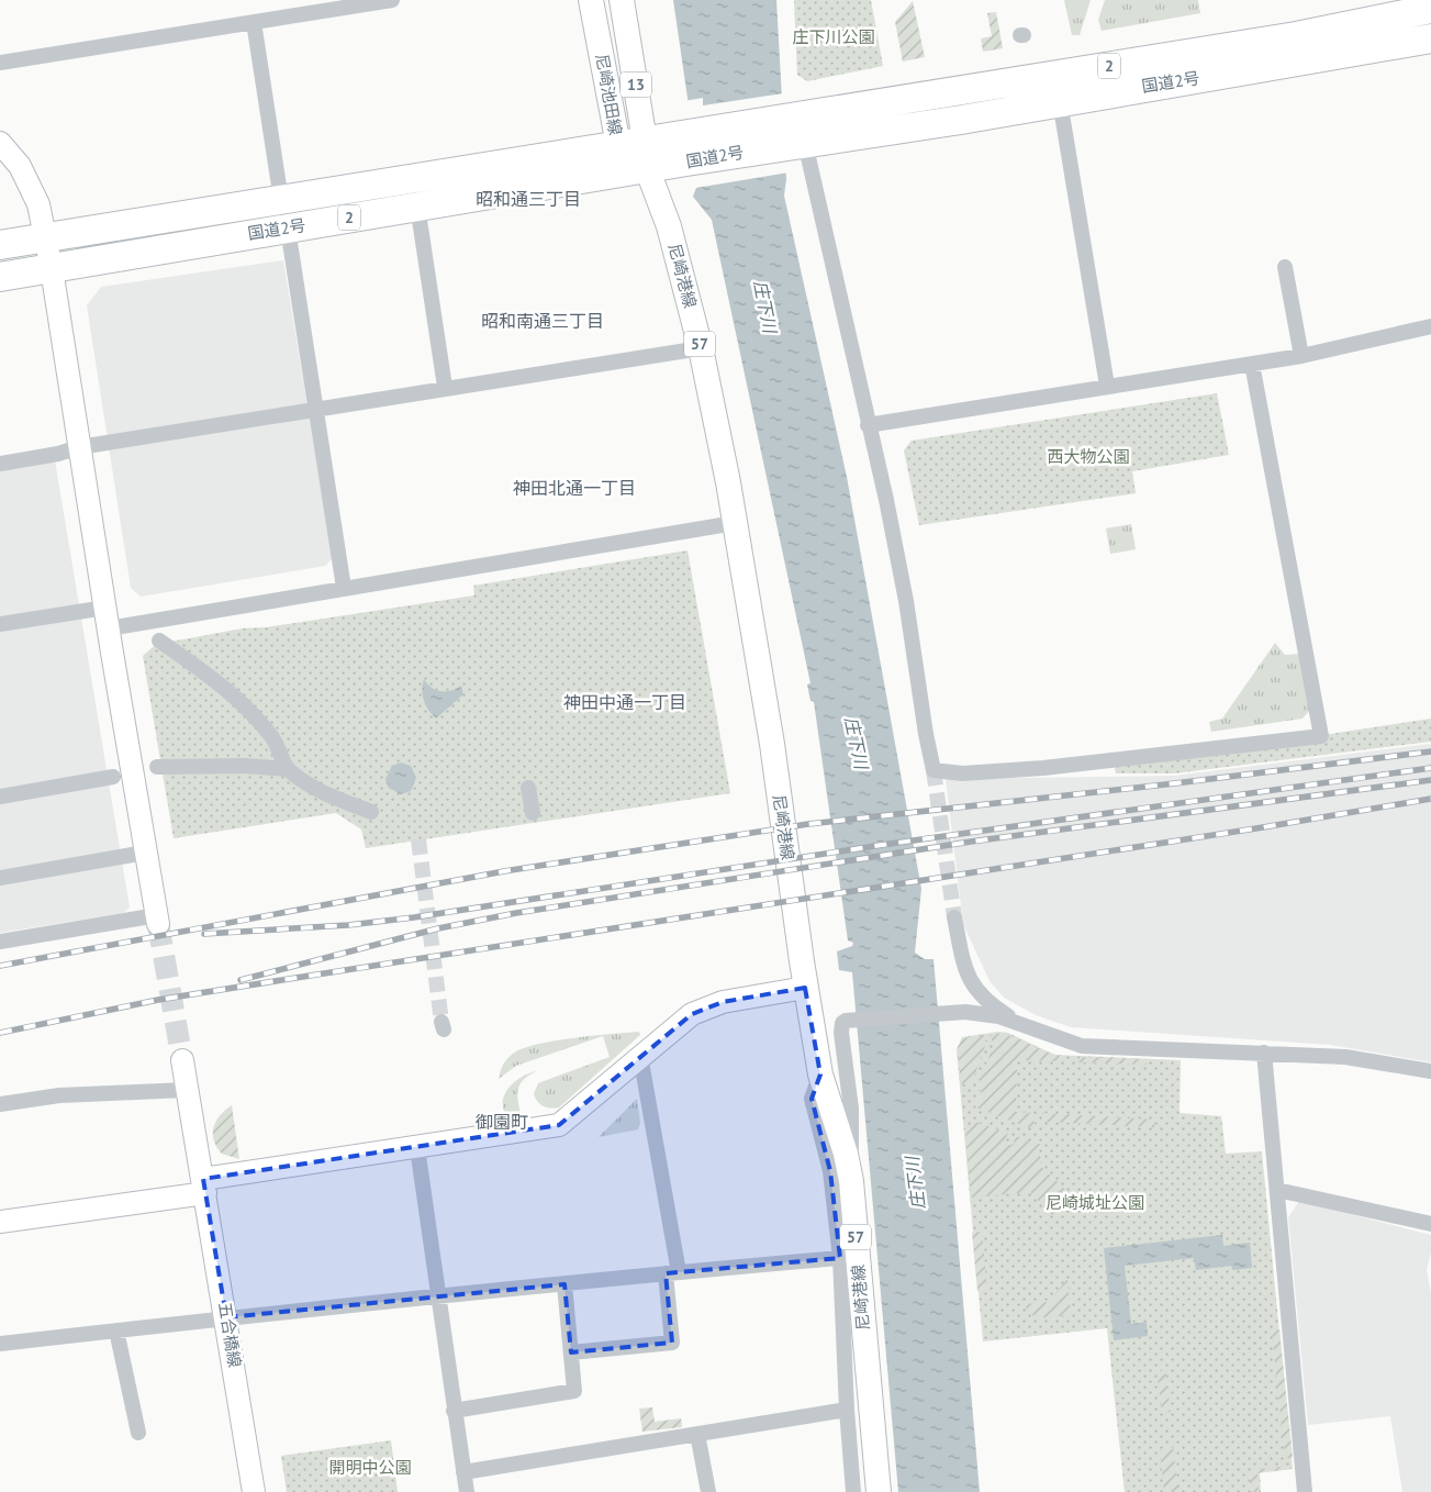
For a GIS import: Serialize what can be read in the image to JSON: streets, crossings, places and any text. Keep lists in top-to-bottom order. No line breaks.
{"streets":{"highway":["2","国道2号"],"main road":["13","尼崎池田線","尼崎港線","57"],"street":["五合橋線"]},"crossings":[["国道2号","尼崎池田線"],["国道2号","尼崎港線"],["尼崎池田線","尼崎港線"]],"districts":["昭和通三丁目","昭和南通三丁目","神田北通一丁目","神田中通一丁目","御園町"],"water":["庄下川"],"parks":["庄下川公園","西大物公園","尼崎城址公園","開明中公園"]}
